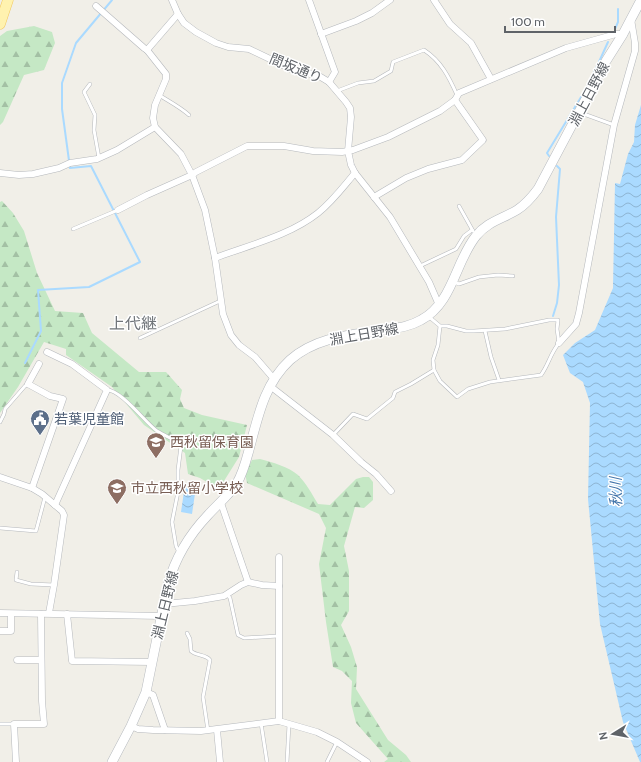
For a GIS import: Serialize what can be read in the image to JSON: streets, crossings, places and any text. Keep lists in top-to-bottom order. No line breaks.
{"streets":{"main road":["淵上日野線"],"street":["間坂通り"]},"crossings":[["間坂通り","淵上日野線"]],"districts":["上代継"],"water":["秋川"],"places":{"public building":["若葉児童館"],"school or university":["西秋留保育園","市立西秋留小学校"]},"scale_bar":"100 m","north":"left"}
